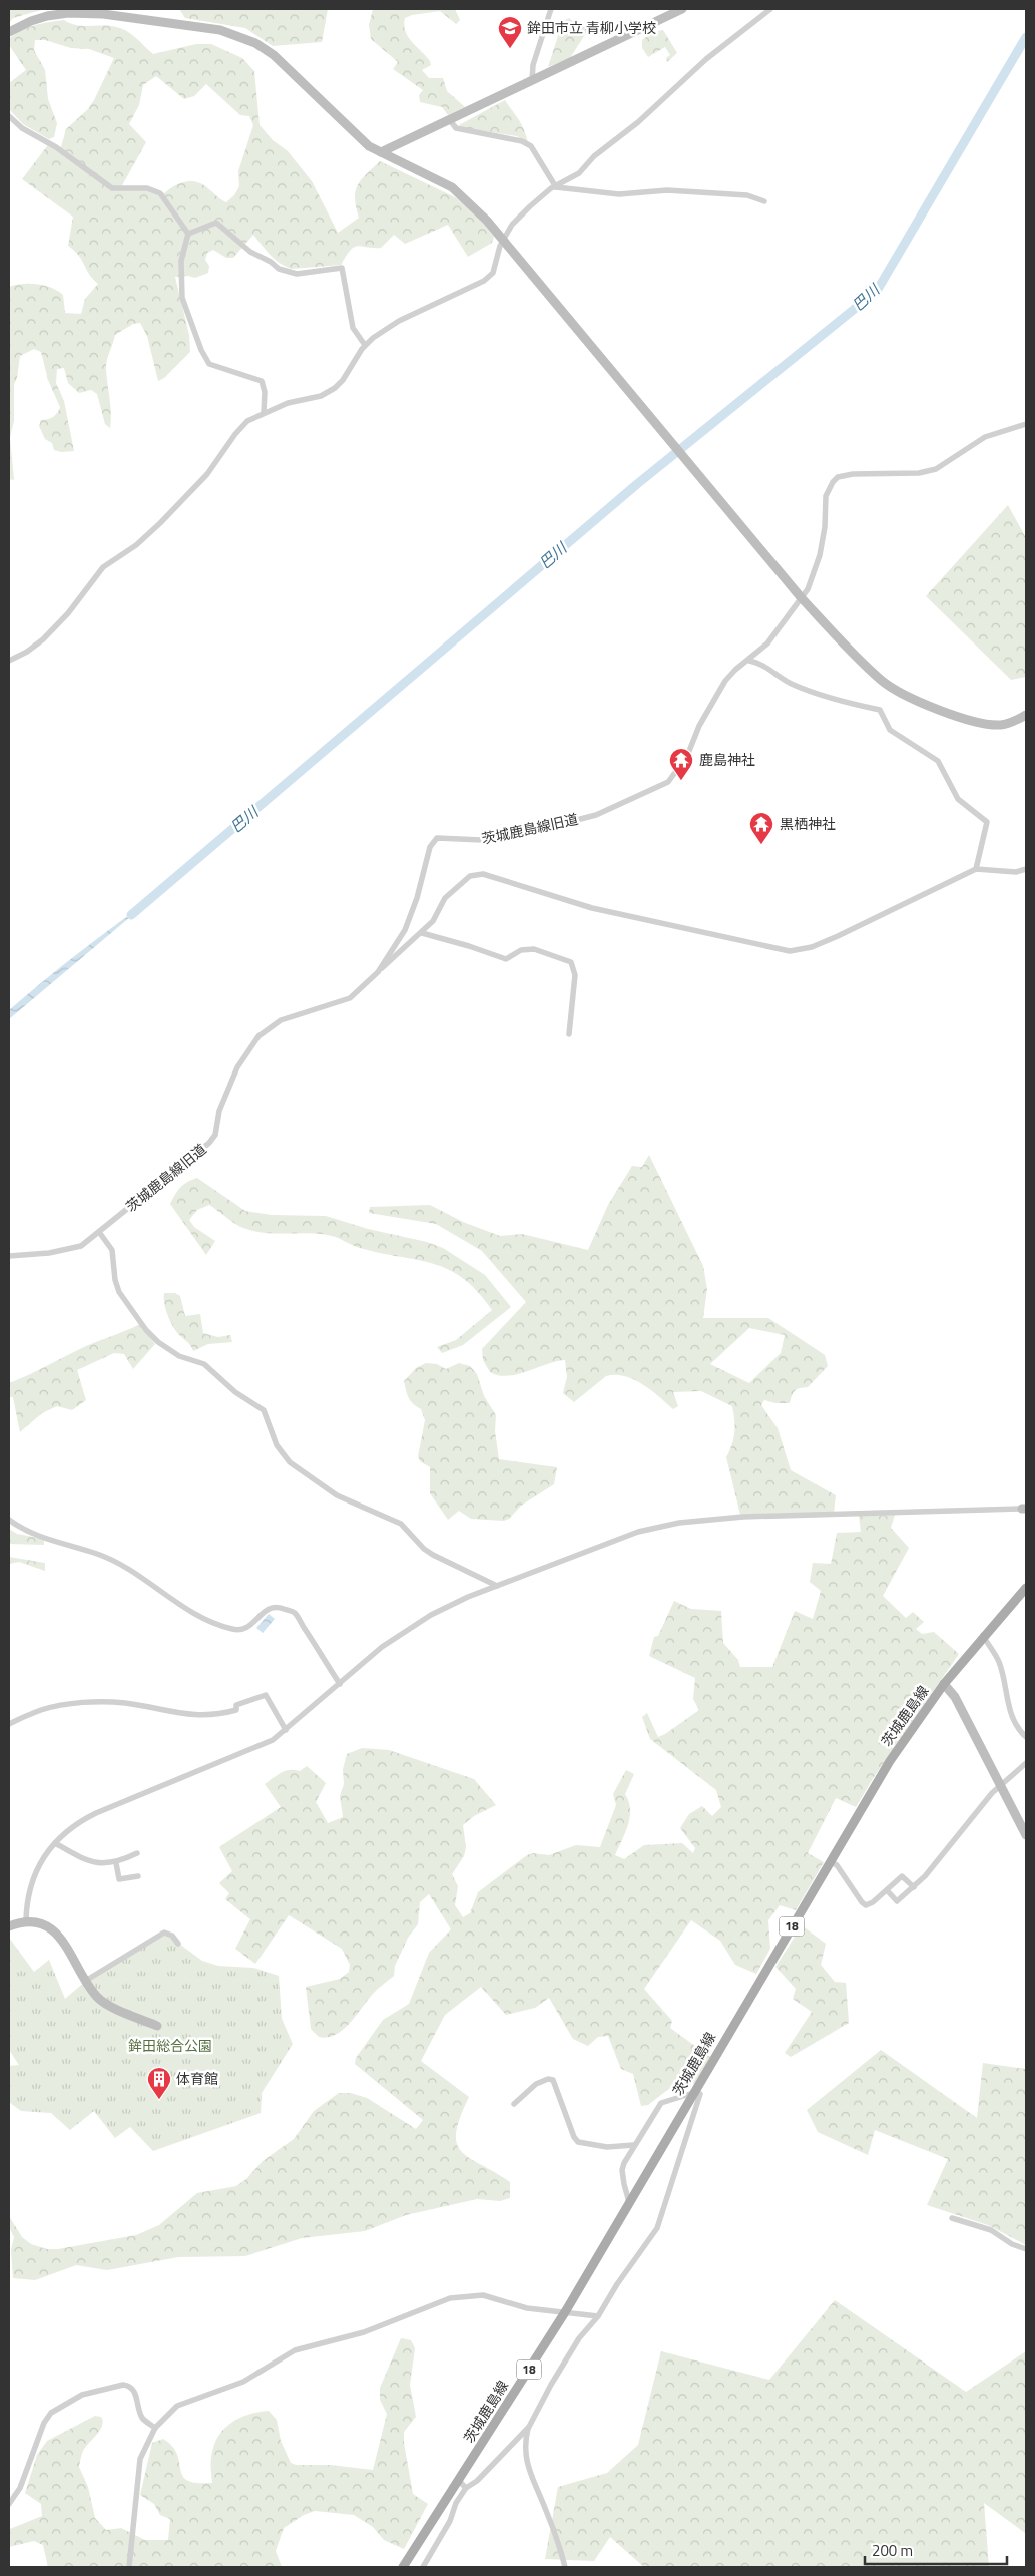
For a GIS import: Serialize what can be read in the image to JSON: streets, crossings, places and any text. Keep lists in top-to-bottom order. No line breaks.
{"streets":{"main road":["茨城鹿島線","18"],"street":["茨城鹿島線旧道"]},"water":["巴川"],"parks":["鉾田総合公園"],"places":{"school or university":["鉾田市立 青柳小学校"],"temple":["鹿島神社","黒栖神社"],"building":["体育館"]},"scale_bar":"200 m"}
